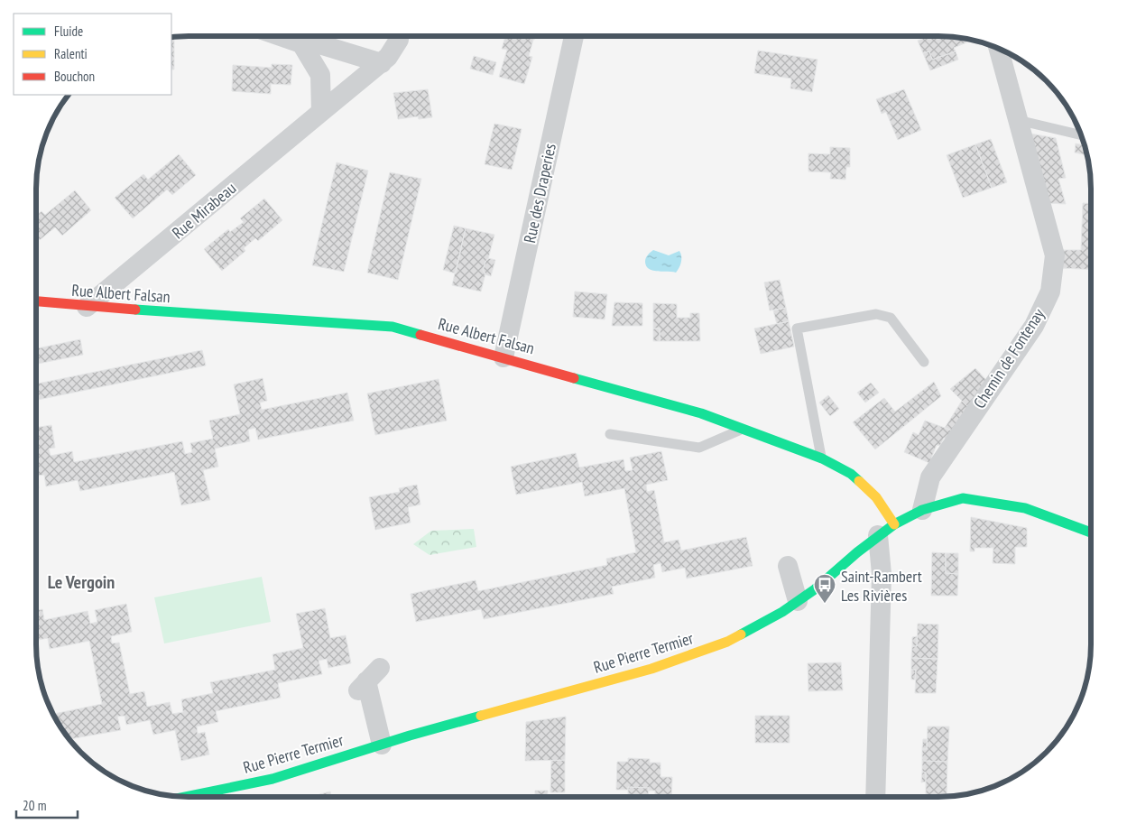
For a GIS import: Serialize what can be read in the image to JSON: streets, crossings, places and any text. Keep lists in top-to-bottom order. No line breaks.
{"streets":{"street":["Rue des Draperies","Rue Mirabeau","Rue Albert Falsan","Chemin de Fontenay","Rue Pierre Termier"]},"crossings":[["Rue des Draperies","Rue Albert Falsan"],["Rue Mirabeau","Rue Albert Falsan"],["Rue Albert Falsan","Rue Pierre Termier"],["Chemin de Fontenay","Rue Pierre Termier"]],"districts":["Le Vergoin"],"places":{"bus stop":["Saint-Rambert Les Rivières"]},"legend":["Fluide","Ralenti","Bouchon"],"scale_bar":"20 m"}
